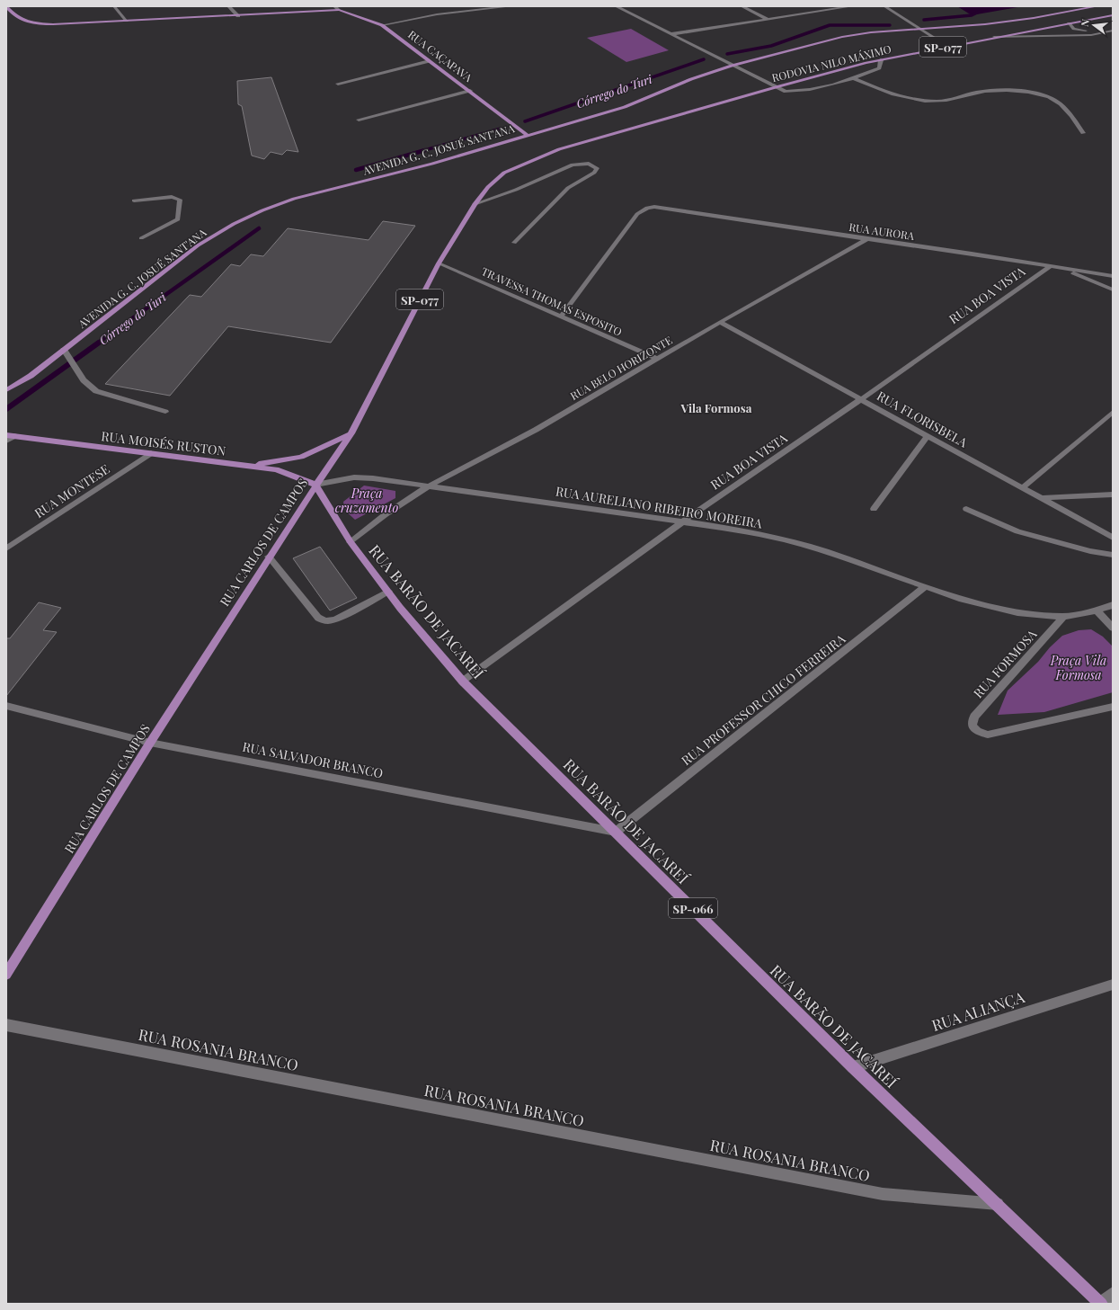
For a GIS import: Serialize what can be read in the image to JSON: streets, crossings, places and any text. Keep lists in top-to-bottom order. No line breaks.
{"streets":{"main road":["SP-077","RUA CAÇAPAVA","RODOVIA NILO MÁXIMO","AVENIDA G. C. JOSUÉ SANT'ANA","RUA MOISÉS RUSTON","RUA CARLOS DE CAMPOS","RUA BARÃO DE JACAREÍ","SP-066"],"street":["RUA AURORA","RUA BOA VISTA","TRAVESSA THOMAS ESPOSITO","RUA BELO HORIZONTE","RUA FLORISBELA","RUA MONTESE","RUA AURELIANO RIBEIRO MOREIRA","RUA FORMOSA","RUA PROFESSOR CHICO FERREIRA","RUA SALVADOR BRANCO","RUA ALIANÇA","RUA ROSANIA BRANCO"]},"crossings":[["RUA CAÇAPAVA","AVENIDA G. C. JOSUÉ SANT'ANA"],["RODOVIA NILO MÁXIMO","RUA CARLOS DE CAMPOS"],["RUA AURORA","RUA BOA VISTA"],["RUA AURORA","TRAVESSA THOMAS ESPOSITO"],["RUA AURORA","RUA BELO HORIZONTE"],["RUA BOA VISTA","RUA FLORISBELA"],["RUA BOA VISTA","RUA AURELIANO RIBEIRO MOREIRA"],["RUA BOA VISTA","RUA BARÃO DE JACAREÍ"],["TRAVESSA THOMAS ESPOSITO","RUA BELO HORIZONTE"],["TRAVESSA THOMAS ESPOSITO","RUA CARLOS DE CAMPOS"],["RUA BELO HORIZONTE","RUA FLORISBELA"],["RUA BELO HORIZONTE","RUA AURELIANO RIBEIRO MOREIRA"],["RUA BELO HORIZONTE","RUA BARÃO DE JACAREÍ"],["RUA MOISÉS RUSTON","RUA MONTESE"],["RUA MOISÉS RUSTON","RUA AURELIANO RIBEIRO MOREIRA"],["RUA MOISÉS RUSTON","RUA CARLOS DE CAMPOS"],["RUA MOISÉS RUSTON","RUA BARÃO DE JACAREÍ"],["RUA AURELIANO RIBEIRO MOREIRA","RUA CARLOS DE CAMPOS"],["RUA AURELIANO RIBEIRO MOREIRA","RUA BARÃO DE JACAREÍ"],["RUA AURELIANO RIBEIRO MOREIRA","RUA FORMOSA"],["RUA AURELIANO RIBEIRO MOREIRA","RUA PROFESSOR CHICO FERREIRA"],["RUA CARLOS DE CAMPOS","RUA BARÃO DE JACAREÍ"],["RUA CARLOS DE CAMPOS","RUA SALVADOR BRANCO"],["RUA BARÃO DE JACAREÍ","RUA PROFESSOR CHICO FERREIRA"],["RUA BARÃO DE JACAREÍ","RUA SALVADOR BRANCO"],["RUA BARÃO DE JACAREÍ","RUA ALIANÇA"],["RUA BARÃO DE JACAREÍ","RUA ROSANIA BRANCO"],["RUA PROFESSOR CHICO FERREIRA","RUA SALVADOR BRANCO"]],"districts":["Vila Formosa"],"water":["Córrego do Turi"],"parks":["Praça cruzamento","Praça Vila Formosa"],"north":"left"}
